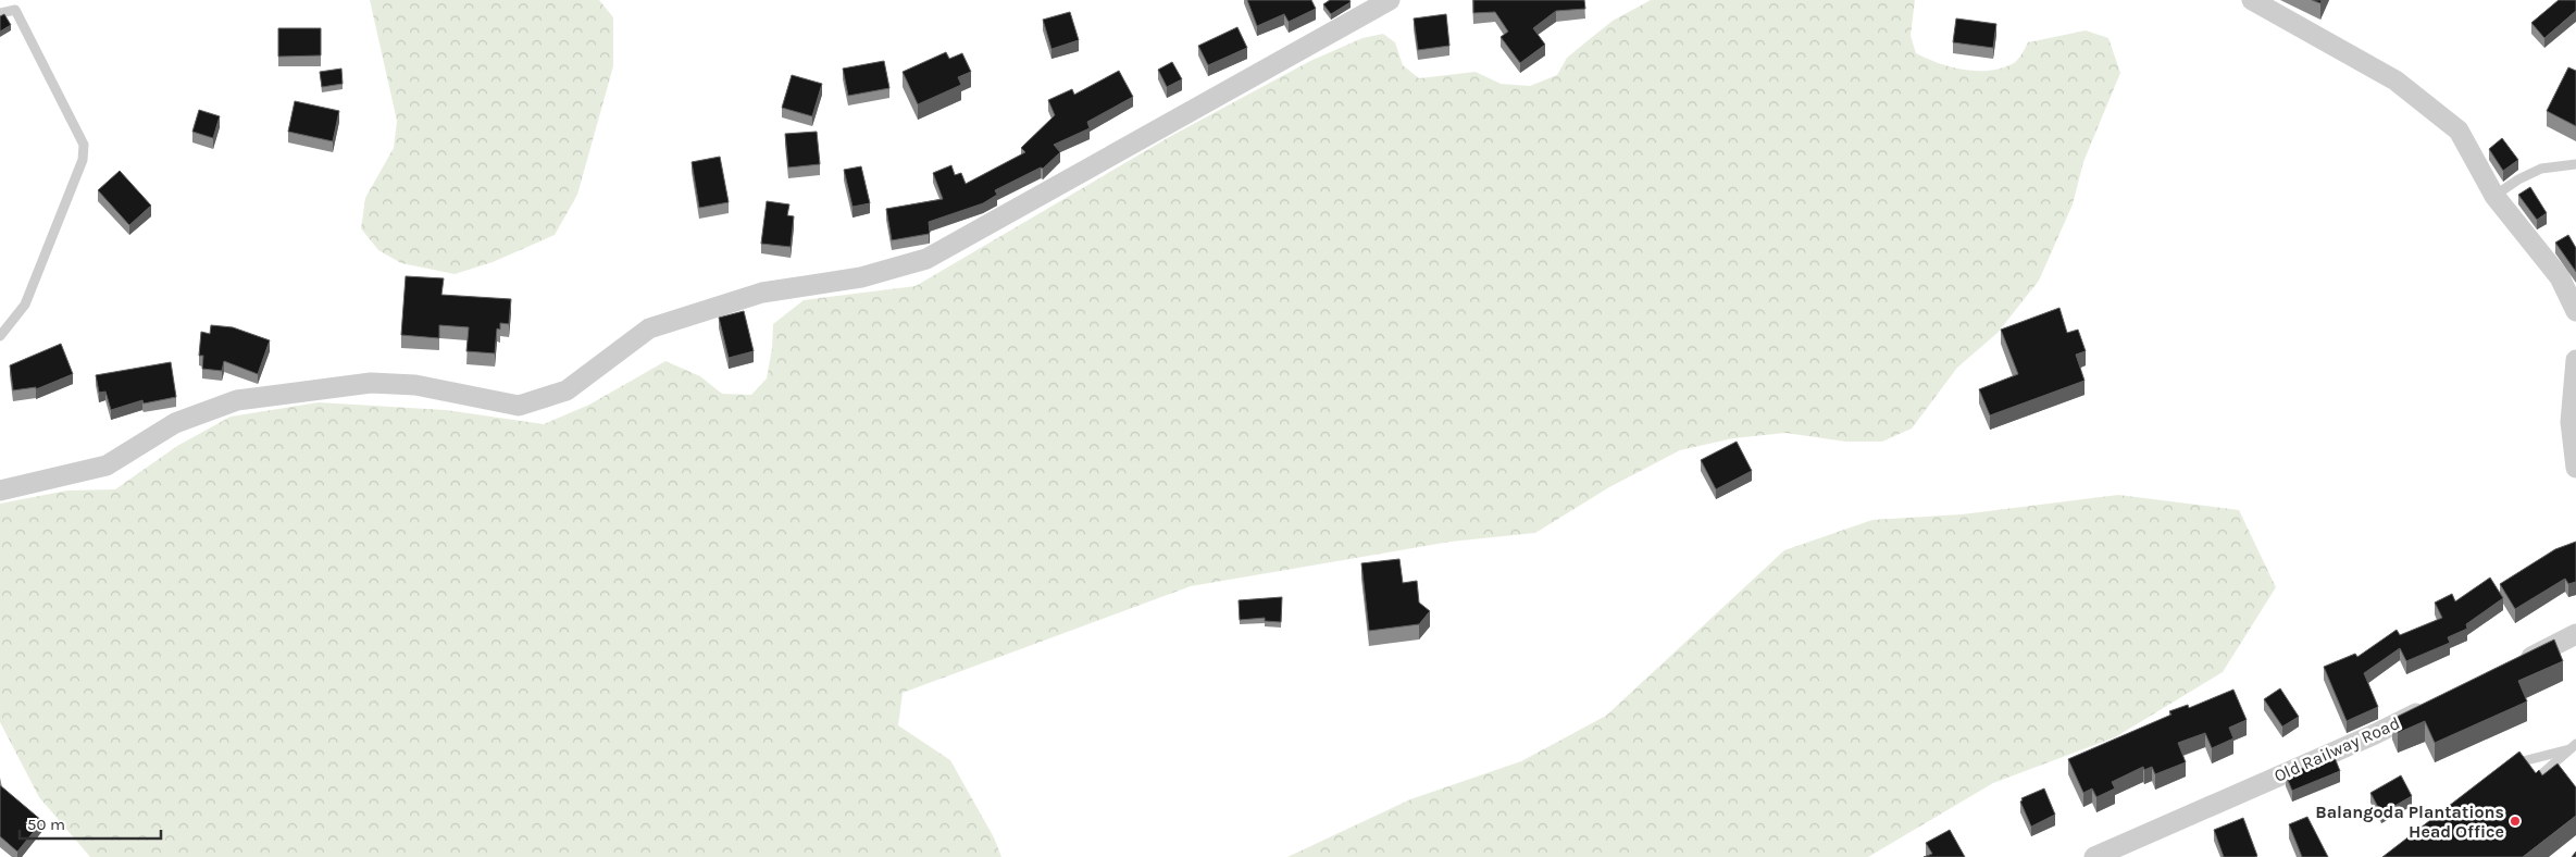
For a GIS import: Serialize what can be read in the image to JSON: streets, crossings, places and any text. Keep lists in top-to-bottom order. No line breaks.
{"streets":{"street":["Old Railway Road"]},"places":["Balangoda Plantations Head Office"],"scale_bar":"50 m"}
